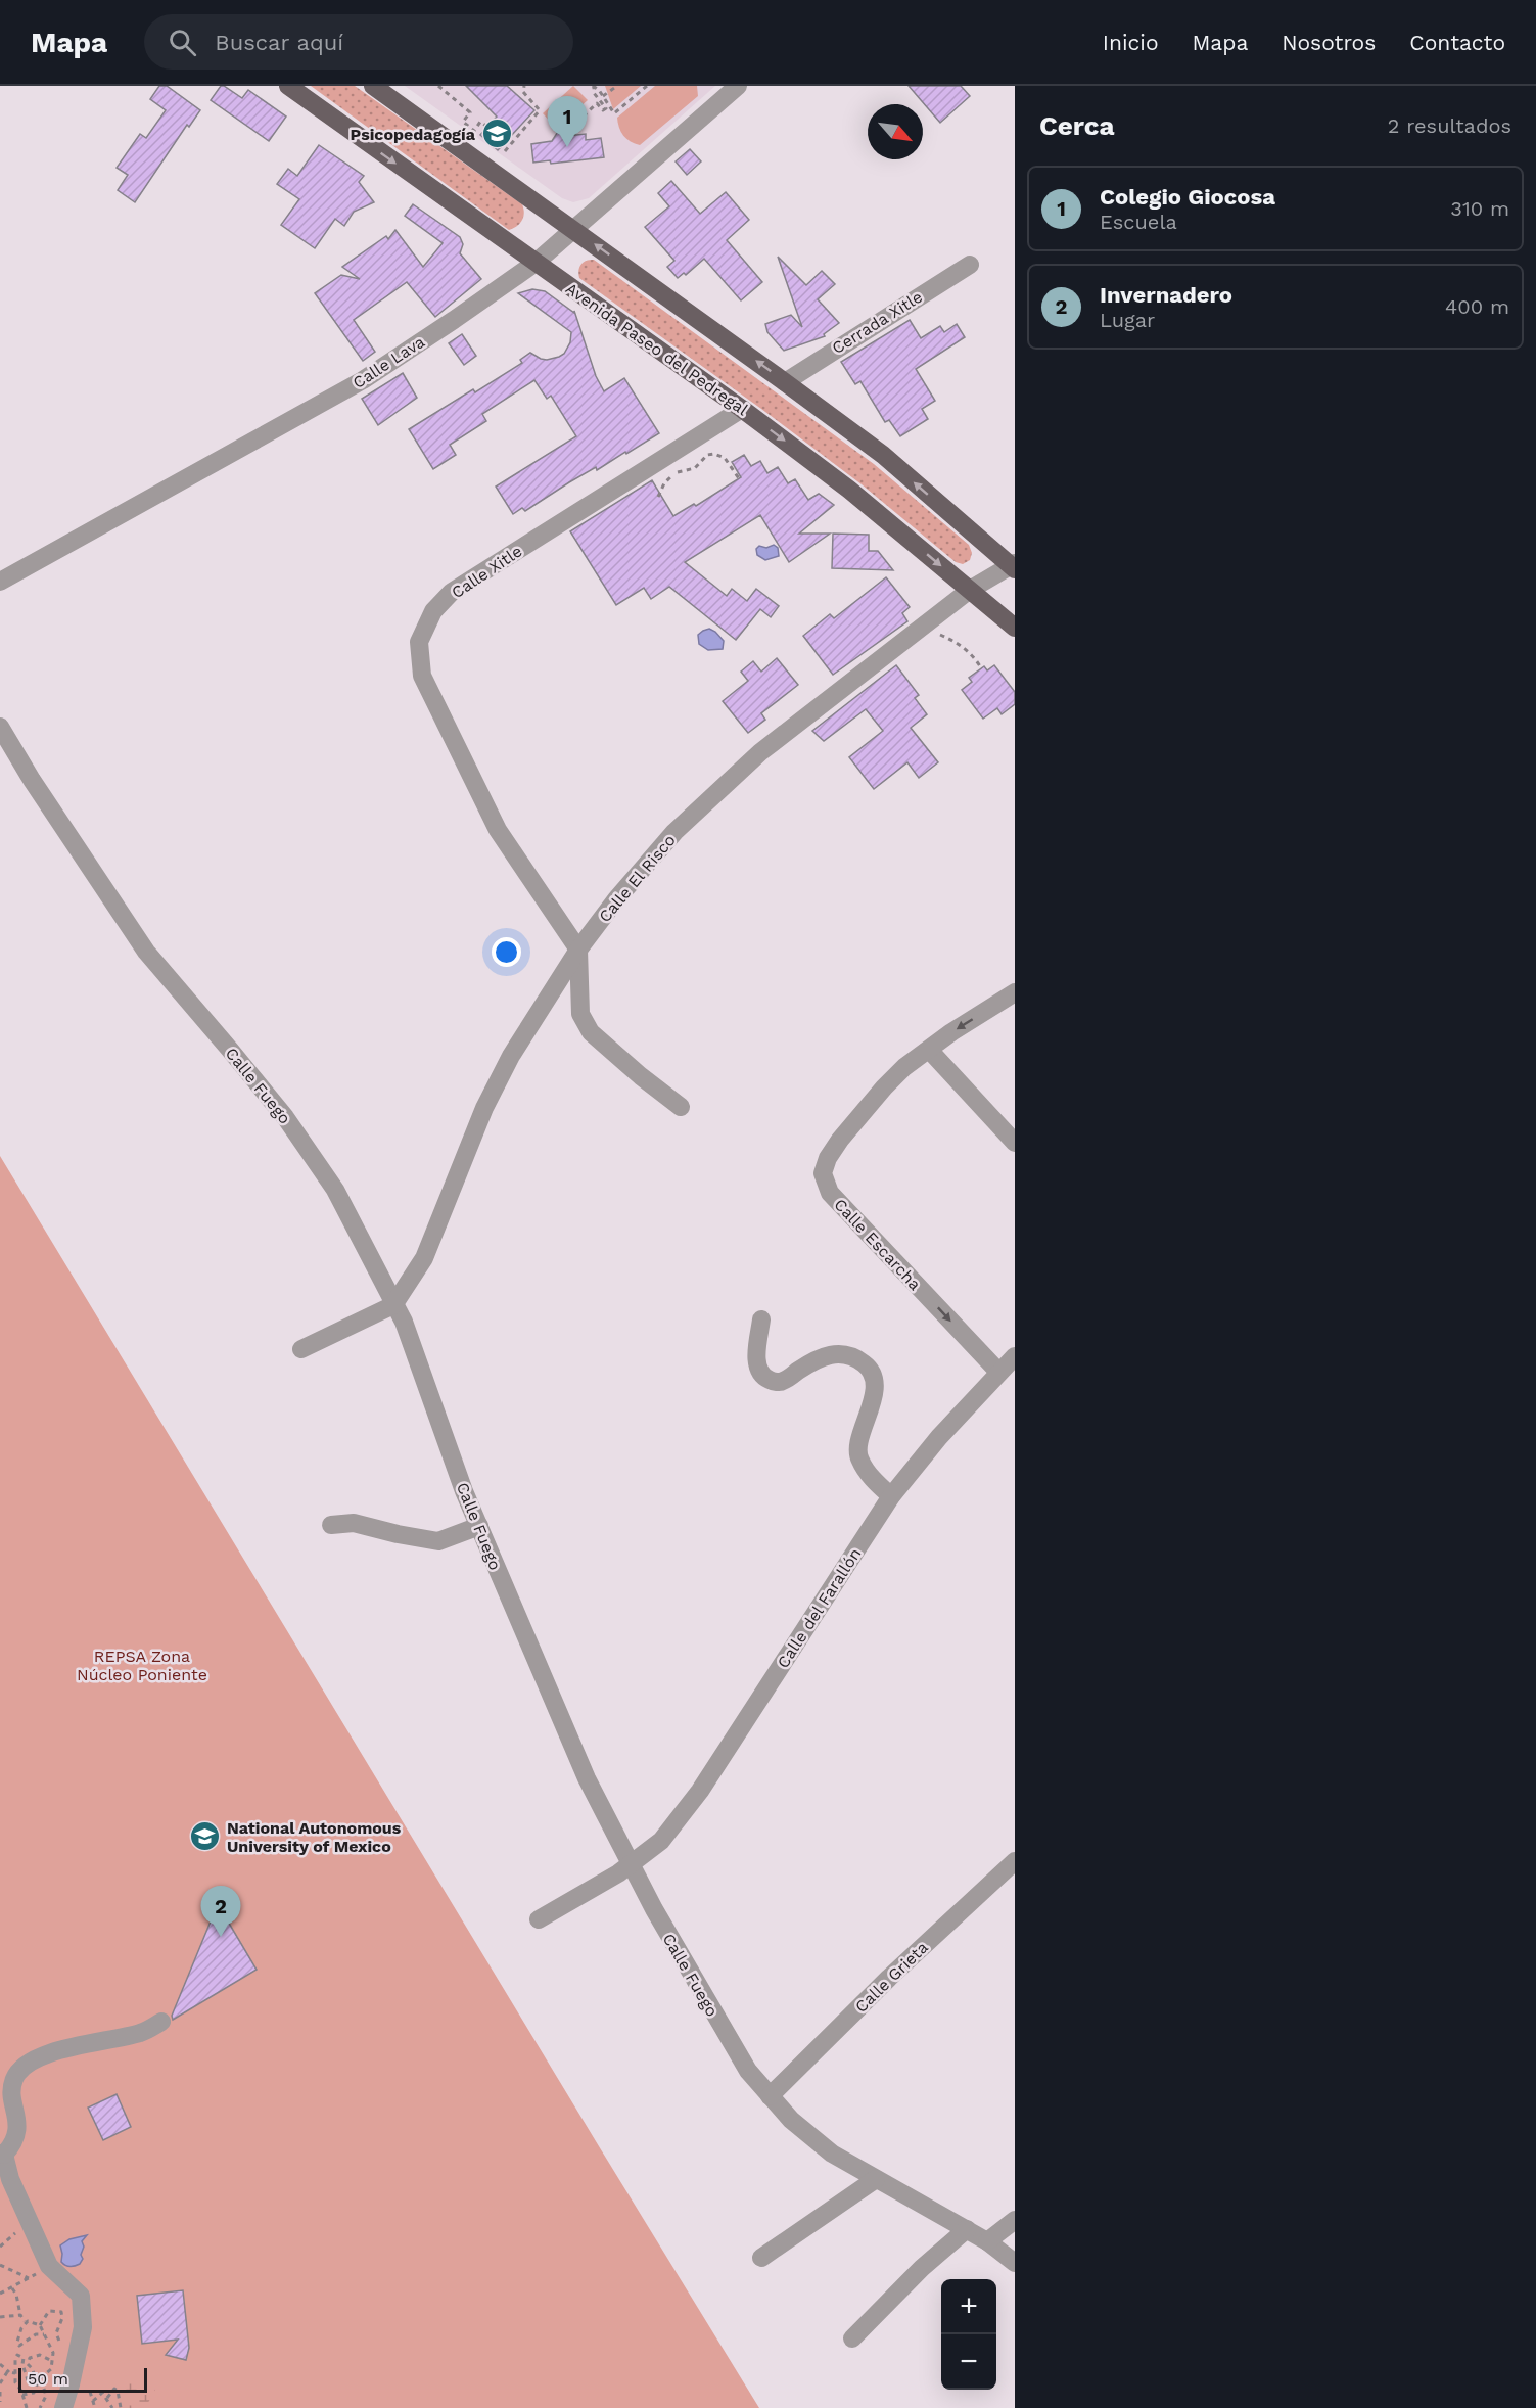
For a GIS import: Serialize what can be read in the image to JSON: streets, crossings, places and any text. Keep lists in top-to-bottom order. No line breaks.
{"streets":{"main road":["Avenida Paseo del Pedregal"],"street":["Cerrada Xitle","Calle Lava","Calle Xitle","Calle El Risco","Calle Fuego","Calle Escarcha","Calle del Farallón","Calle Grieta"]},"crossings":[["Avenida Paseo del Pedregal","Calle Lava"],["Avenida Paseo del Pedregal","Calle Xitle"],["Avenida Paseo del Pedregal","Calle El Risco"],["Calle Xitle","Calle El Risco"],["Calle El Risco","Calle Fuego"],["Calle Fuego","Calle del Farallón"],["Calle Fuego","Calle Grieta"],["Calle Escarcha","Calle del Farallón"]],"parks":["REPSA Zona Núcleo Poniente"],"places":{"school or university":["Psicopedagogía","National Autonomous University of Mexico"]},"scale_bar":"50 m","north":"bottom right","page":{"header":"Mapa","search":"Buscar aquí","nav":["Inicio","Mapa","Nosotros","Contacto"],"heading":["Cerca","2 resultados"],"pins":["1","2"],"list":[{"mark":"1","name":"Colegio Giocosa","note":"Escuela","value":"310 m"},{"mark":"2","name":"Invernadero","note":"Lugar","value":"400 m"}],"map_buttons":["+","−"],"scale":"50 m"}}
